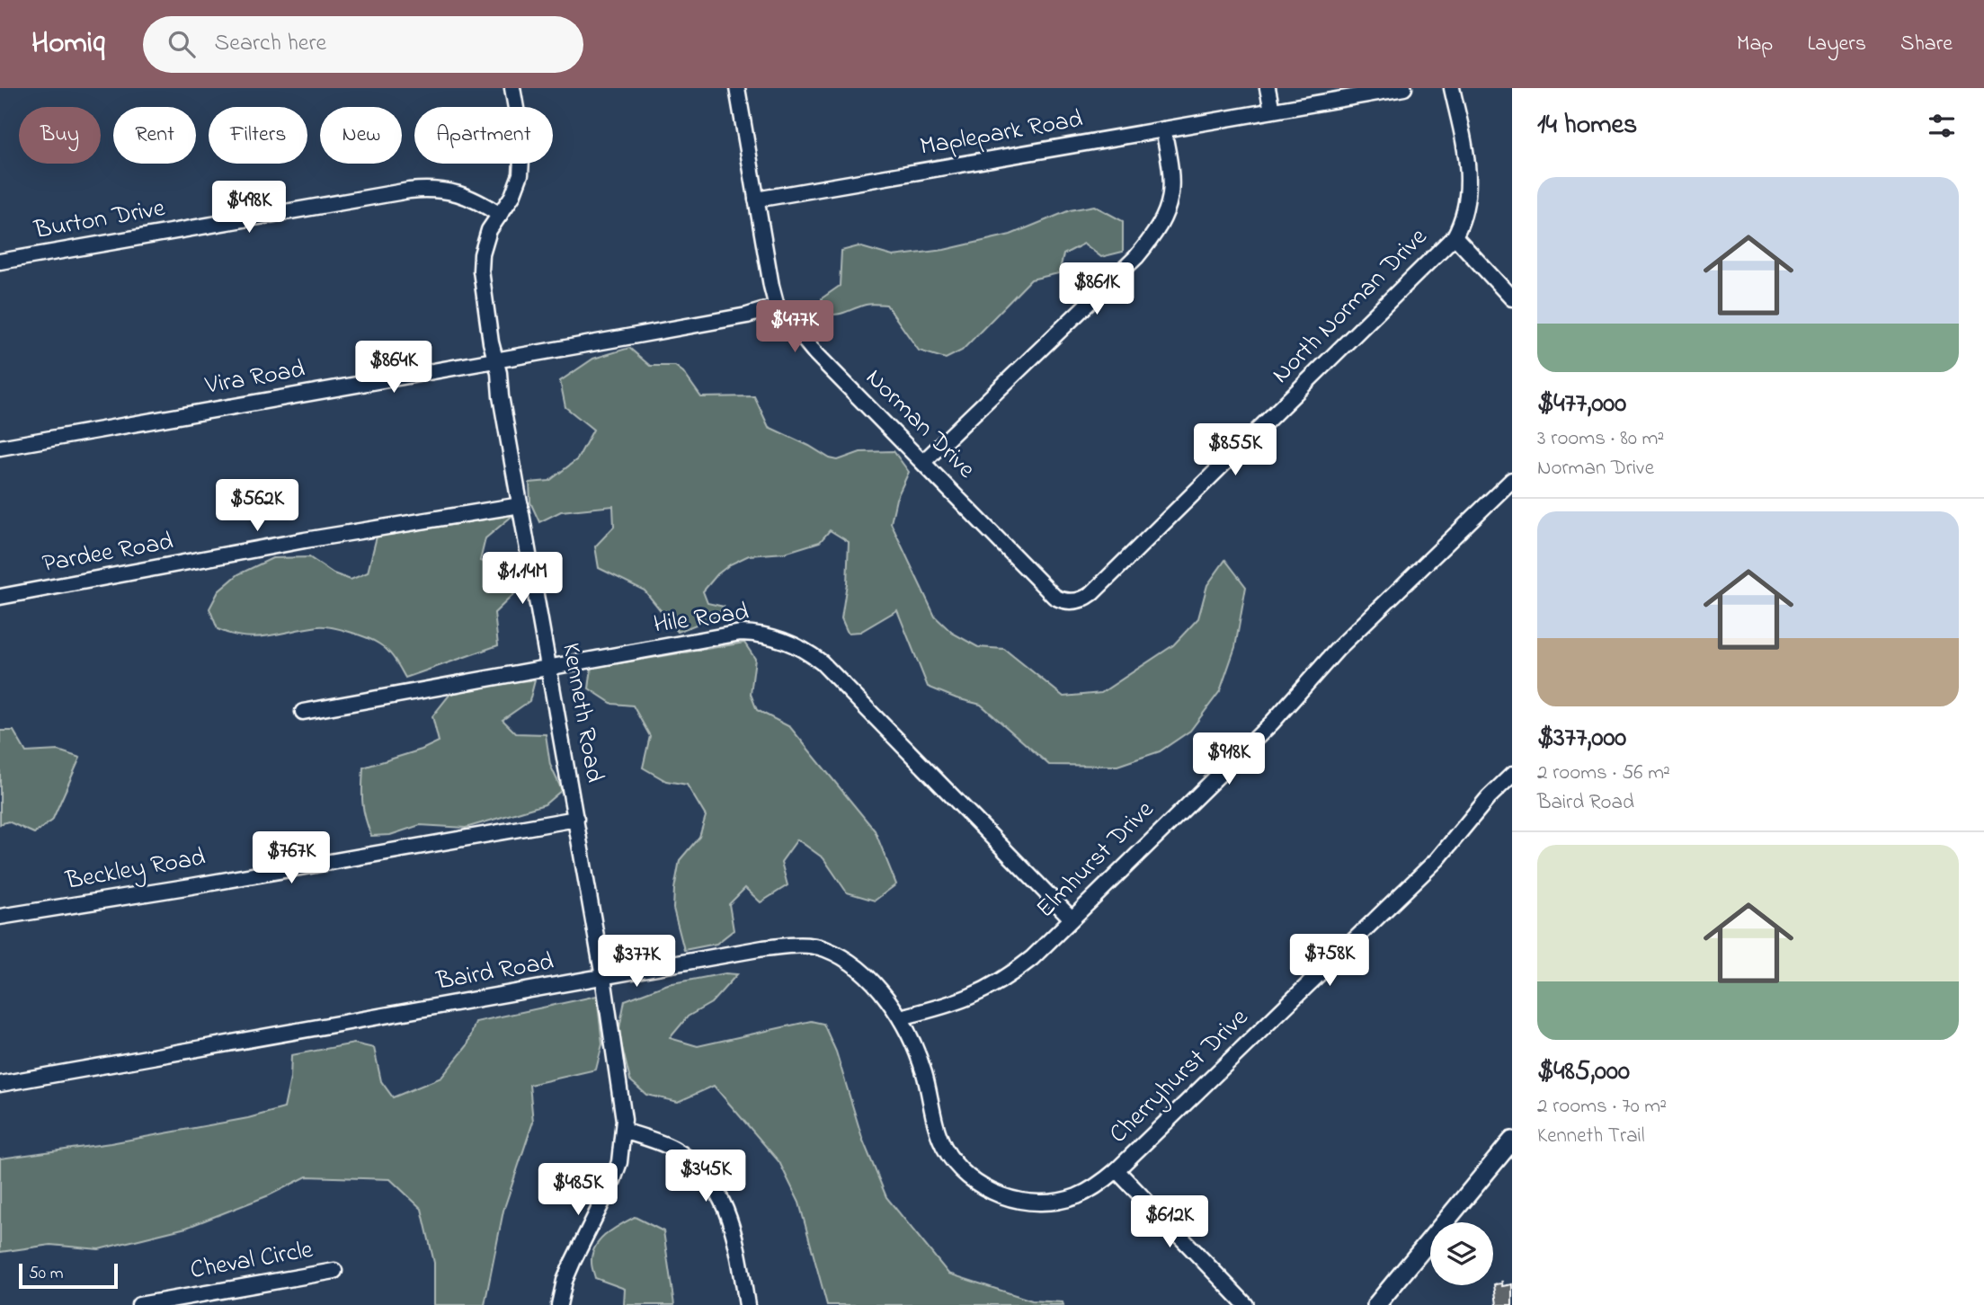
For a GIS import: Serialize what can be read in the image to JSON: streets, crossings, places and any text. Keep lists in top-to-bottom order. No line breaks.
{"streets":{"street":["Maplepark Road","Burton Drive","North Norman Drive","Vira Road","Norman Drive","Pardee Road","Hile Road","Kenneth Road","Elmhurst Drive","Beckley Road","Baird Road","Cherryhurst Drive","Cheval Circle"]},"crossings":[["Maplepark Road","Norman Drive"],["Burton Drive","Kenneth Road"],["North Norman Drive","Norman Drive"],["Vira Road","Norman Drive"],["Vira Road","Kenneth Road"],["Pardee Road","Kenneth Road"],["Hile Road","Kenneth Road"],["Hile Road","Elmhurst Drive"],["Kenneth Road","Beckley Road"],["Kenneth Road","Baird Road"],["Elmhurst Drive","Baird Road"],["Baird Road","Cherryhurst Drive"]],"scale_bar":"50 m","page":{"header":"Homiq","search":"Search here","nav":["Map","Layers","Share"],"heading":"14 homes","chip":["Buy","Rent","Filters","New","Apartment"],"list":[{"name":"$477,000","note":"3 rooms · 80 m² · Norman Drive"},{"name":"$377,000","note":"2 rooms · 56 m² · Baird Road"},{"name":"$485,000","note":"2 rooms · 70 m² · Kenneth Trail"}],"price":["$498K","$861K","$477K","$864K","$855K","$562K","$1.14M","$918K","$767K","$758K","$377K","$345K","$485K","$612K"],"scale":"50 m"}}
